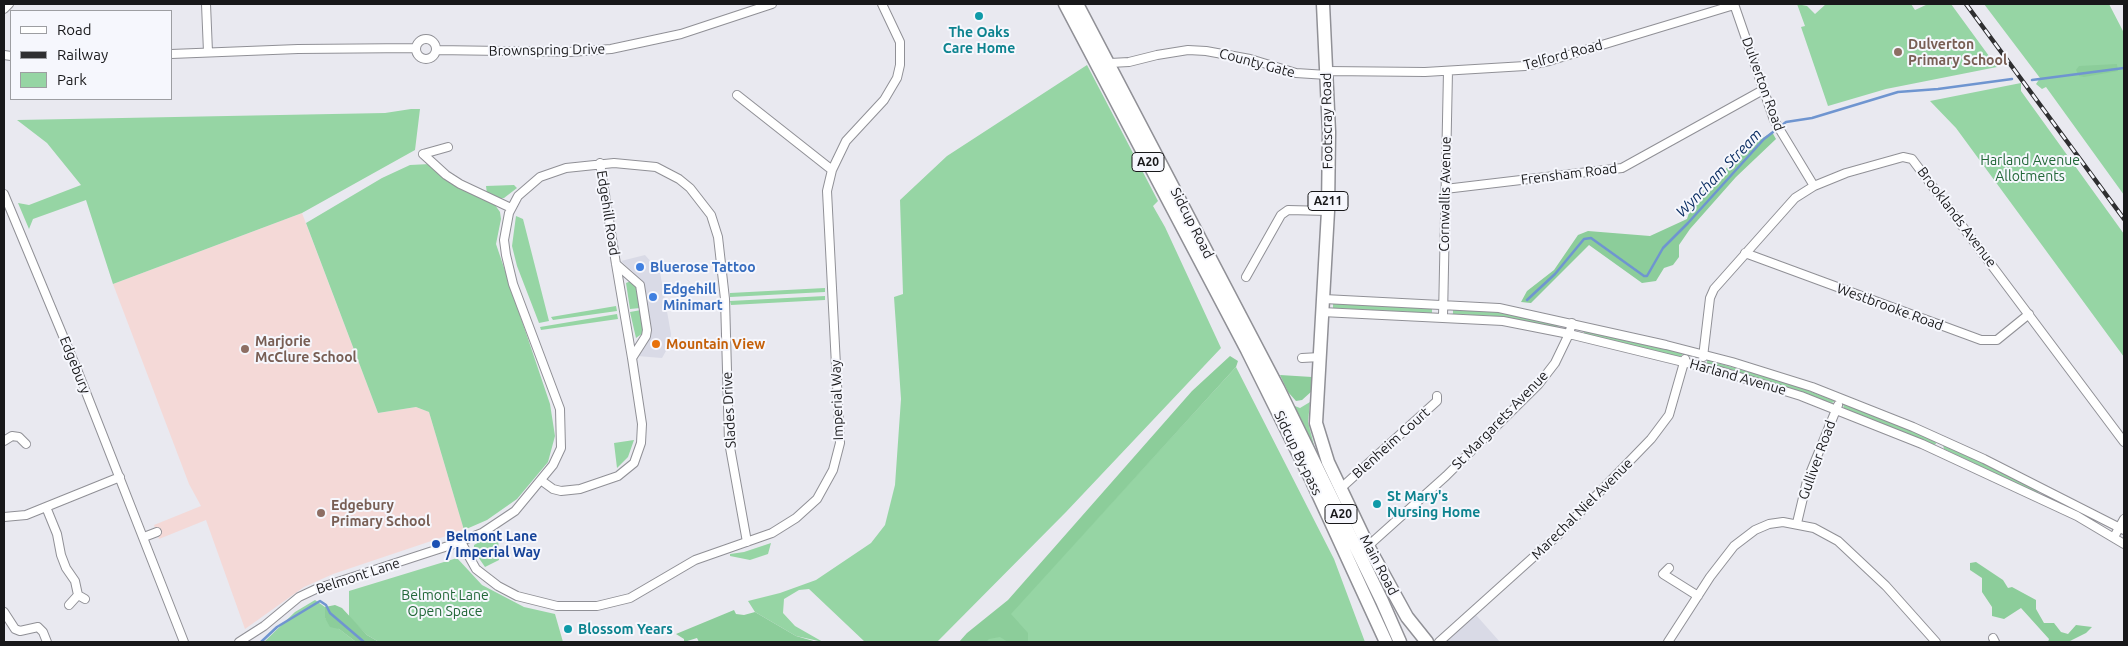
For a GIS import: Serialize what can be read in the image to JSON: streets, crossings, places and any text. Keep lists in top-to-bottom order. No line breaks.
{"streets":{"main road":["Footscray Road","A20","A211","Sidcup Road","Sidcup By-pass","Main Road"],"street":["Brownspring Drive","Telford Road","County Gate","Dulverton Road","Frensham Road","Cornwallis Avenue","Edgehill Road","Brooklands Avenue","Westbrooke Road","Edgebury","Harland Avenue","Imperial Way","Slades Drive","St Margarets Avenue","Blenheim Court","Gulliver Road","Marechal Niel Avenue","Belmont Lane"]},"crossings":[["Telford Road","County Gate"],["Telford Road","Dulverton Road"],["Telford Road","Footscray Road"],["Telford Road","Cornwallis Avenue"],["County Gate","Footscray Road"],["County Gate","Sidcup Road"],["Dulverton Road","Frensham Road"],["Dulverton Road","Brooklands Avenue"],["Footscray Road","Harland Avenue"],["Footscray Road","Main Road"],["Frensham Road","Cornwallis Avenue"],["Cornwallis Avenue","Harland Avenue"],["Edgehill Road","Slades Drive"],["Brooklands Avenue","Westbrooke Road"],["Brooklands Avenue","Harland Avenue"],["Sidcup Road","Sidcup By-pass"],["Harland Avenue","St Margarets Avenue"],["Harland Avenue","Gulliver Road"],["Harland Avenue","Marechal Niel Avenue"],["Imperial Way","Slades Drive"],["Imperial Way","Belmont Lane"],["Slades Drive","Belmont Lane"],["St Margarets Avenue","Main Road"],["Blenheim Court","Main Road"]],"water":["Wyncham Stream"],"parks":["Harland Avenue Allotments","Belmont Lane Open Space"],"places":["The Oaks Care Home","Dulverton Primary School","Bluerose Tattoo","Edgehill Minimart","Mountain View","Marjorie McClure School","St Mary's Nursing Home","Edgebury Primary School","Belmont Lane / Imperial Way","Blossom Years"],"legend":["Road","Railway","Park"]}
